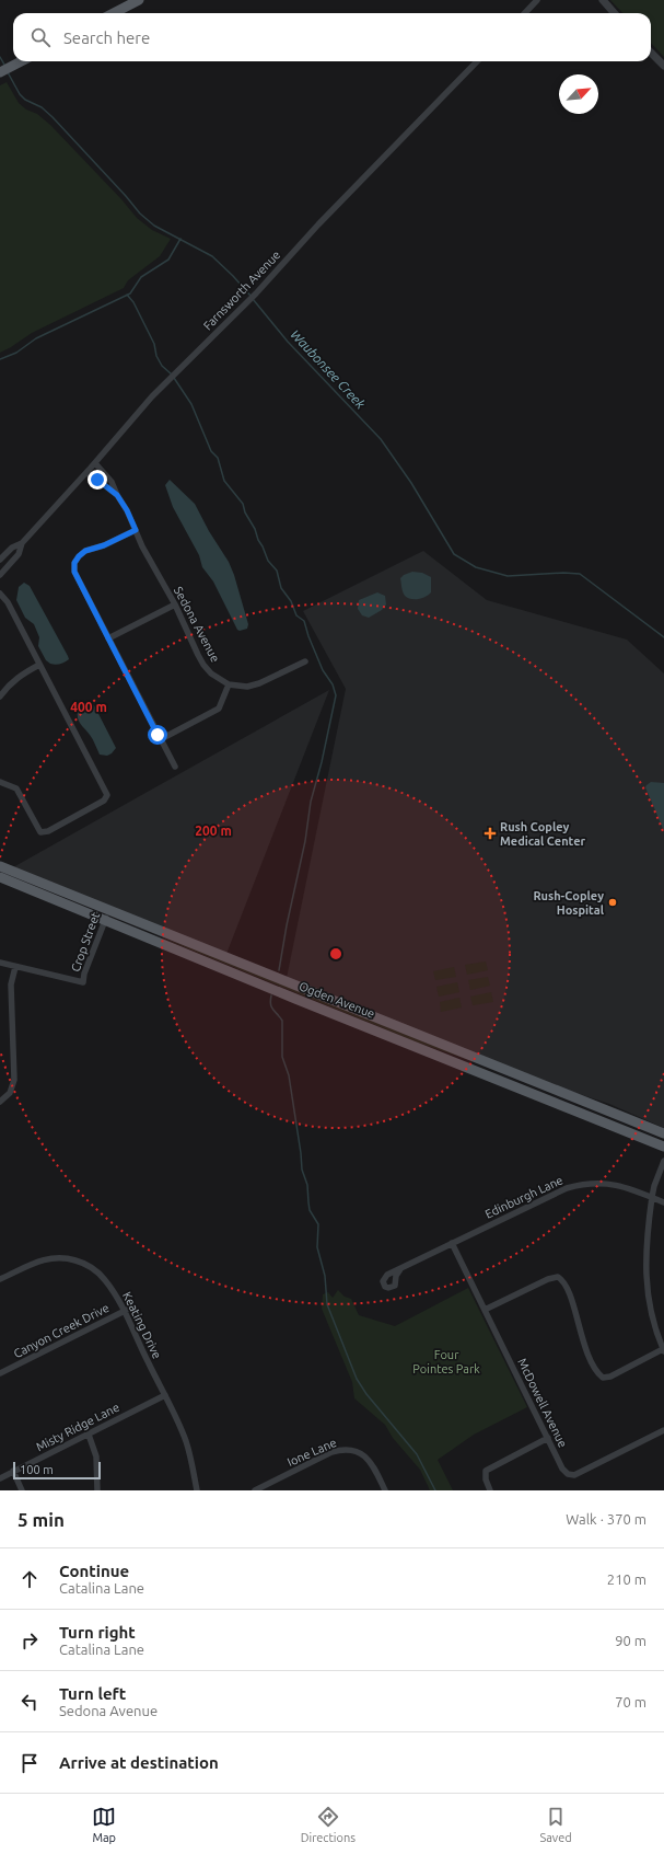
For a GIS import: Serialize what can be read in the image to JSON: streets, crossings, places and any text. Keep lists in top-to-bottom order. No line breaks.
{"streets":{"main road":["Ogden Avenue"],"street":["Farnsworth Avenue","Sedona Avenue","Crop Street","Edinburgh Lane","Keating Drive","Canyon Creek Drive","McDowell Avenue","Misty Ridge Lane","Ione Lane"]},"crossings":[["Farnsworth Avenue","Sedona Avenue"],["Crop Street","Ogden Avenue"],["Edinburgh Lane","McDowell Avenue"],["Keating Drive","Canyon Creek Drive"],["Keating Drive","Misty Ridge Lane"]],"water":["Waubonsee Creek"],"parks":["Four Pointes Park"],"places":{"health":["Rush Copley Medical Center"],"other":["Rush-Copley Hospital"]},"scale_bar":"100 m","north":"top right","page":{"search":"Search here","scale":"100 m","heading":["5 min","Walk · 370 m"],"list":[["Continue","Catalina Lane","210 m"],["Turn right","Catalina Lane","90 m"],["Turn left","Sedona Avenue","70 m"],"Arrive at destination"],"nav":["Map","Directions","Saved"]},"rings":["400 m","200 m"]}
